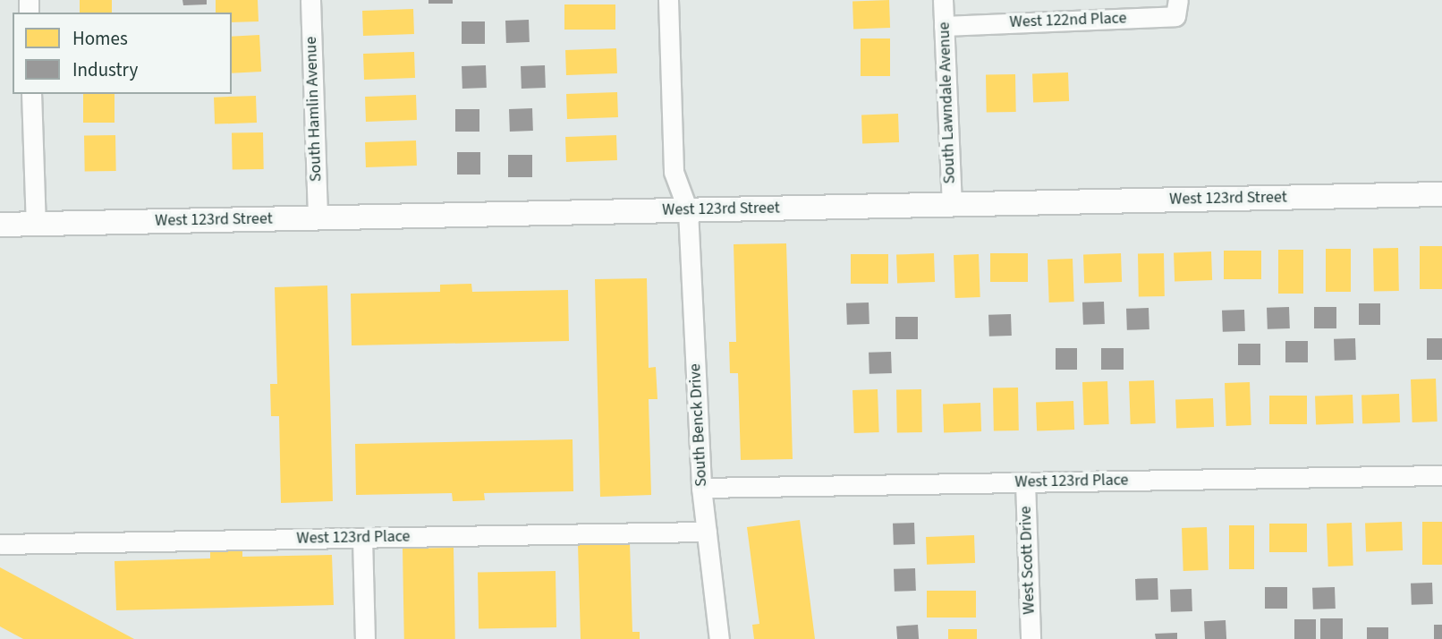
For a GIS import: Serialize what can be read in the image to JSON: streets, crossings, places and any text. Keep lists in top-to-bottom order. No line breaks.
{"streets":{"street":["West 122nd Place","South Lawndale Avenue","South Hamlin Avenue","West 123rd Street","South Benck Drive","West 123rd Place","West Scott Drive"]},"crossings":[["West 122nd Place","South Lawndale Avenue"],["South Lawndale Avenue","West 123rd Street"],["South Hamlin Avenue","West 123rd Street"],["West 123rd Street","South Benck Drive"],["South Benck Drive","West 123rd Place"],["West 123rd Place","West Scott Drive"]],"legend":["Homes","Industry"]}
